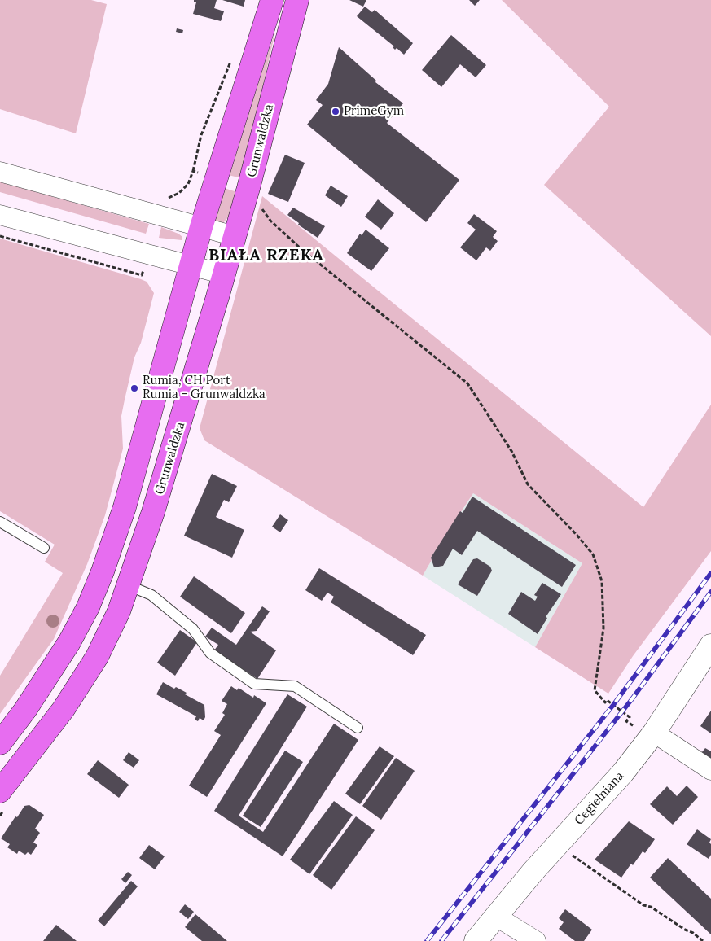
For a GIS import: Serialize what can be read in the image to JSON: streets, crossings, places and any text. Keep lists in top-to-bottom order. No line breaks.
{"streets":{"main road":["Grunwaldzka"],"street":["Cegielniana"]},"districts":["BIAŁA RZEKA"],"places":["PrimeGym","Rumia, CH Port Rumia - Grunwaldzka"]}
